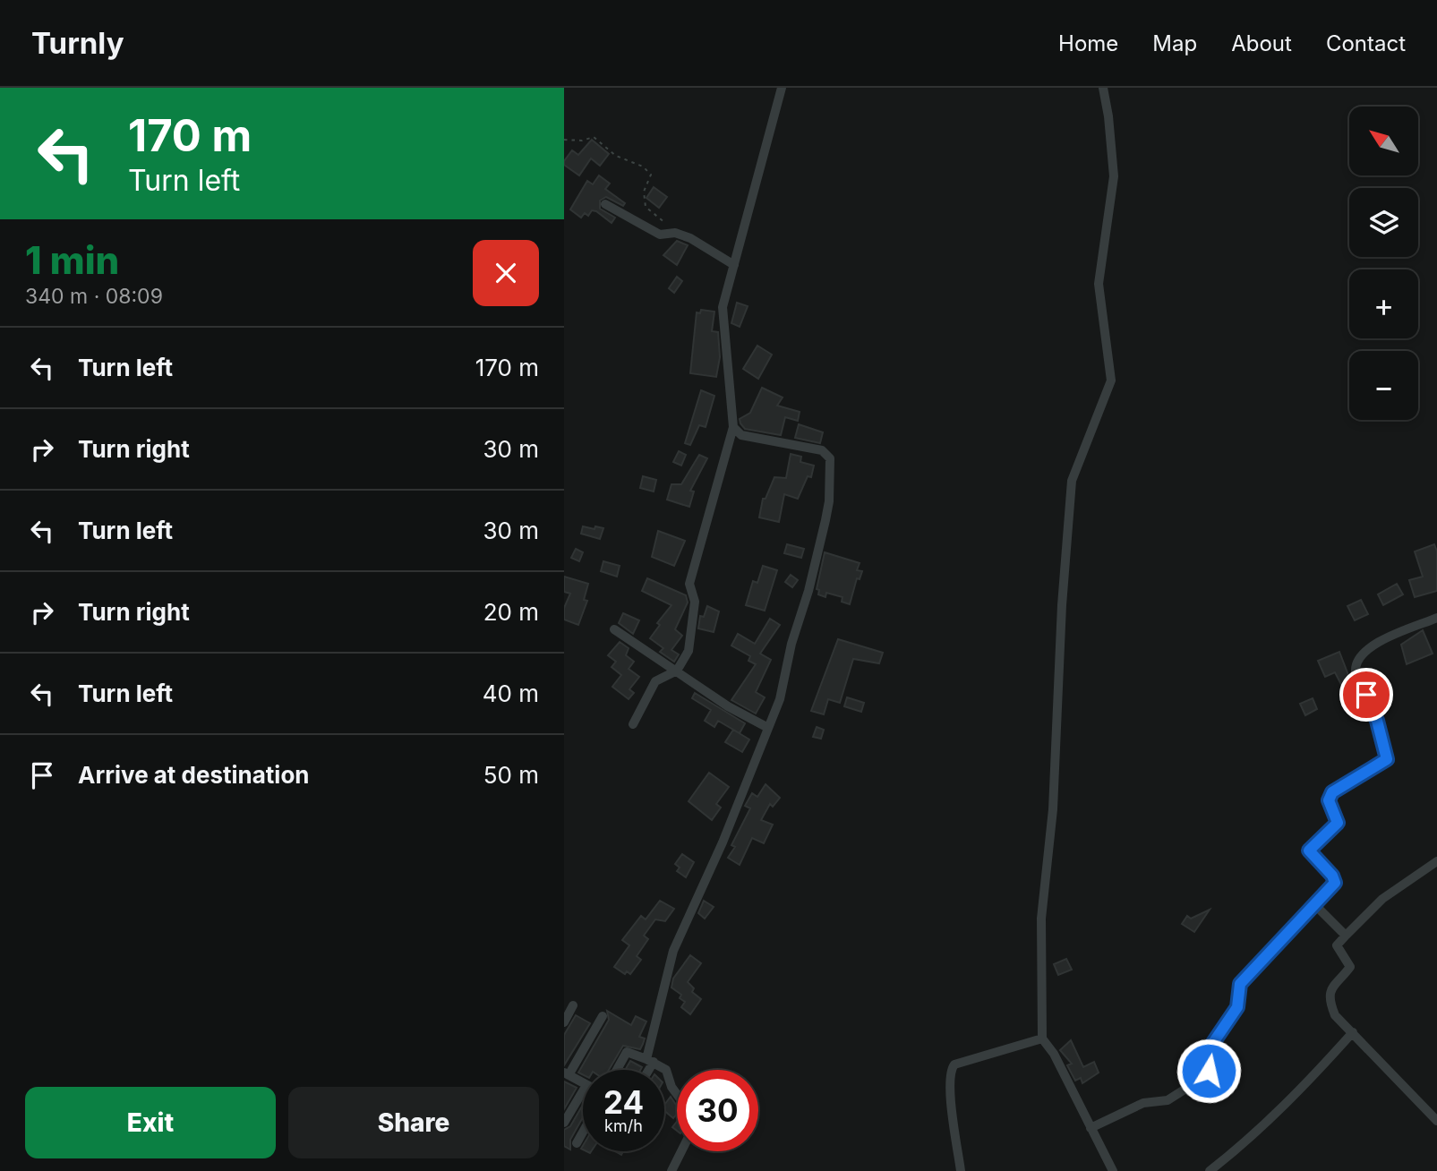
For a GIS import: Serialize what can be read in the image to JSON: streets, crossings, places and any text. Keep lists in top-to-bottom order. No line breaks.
{"north":"top left","page":{"header":"Turnly","nav":["Home","Map","About","Contact"],"turn":["170 m","Turn left"],"map_buttons":["+","−"],"heading":["1 min","340 m · 08:09"],"list":[{"name":"Turn left","value":"170 m"},{"name":"Turn right","value":"30 m"},{"name":"Turn left","value":"30 m"},{"name":"Turn right","value":"20 m"},{"name":"Turn left","value":"40 m"},{"name":"Arrive at destination","value":"50 m"}],"speed":"24 km/h","limit":"30","buttons":["Exit","Share"]}}
